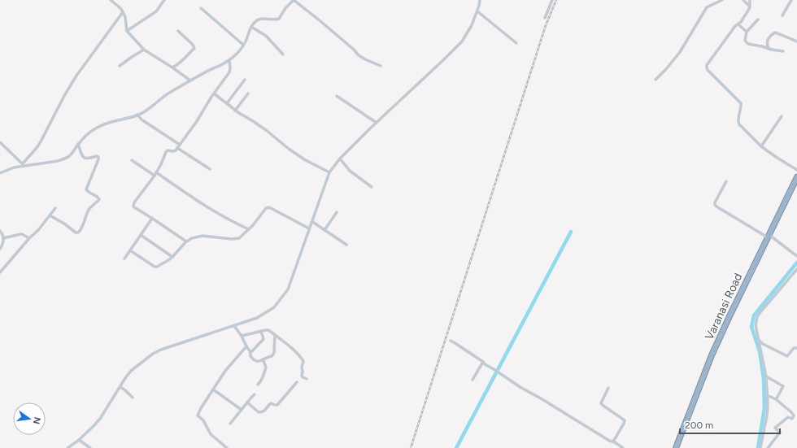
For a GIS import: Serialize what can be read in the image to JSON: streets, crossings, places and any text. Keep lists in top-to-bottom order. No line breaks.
{"streets":{"highway":["Varanasi Road"]},"scale_bar":"200 m","north":"right"}
